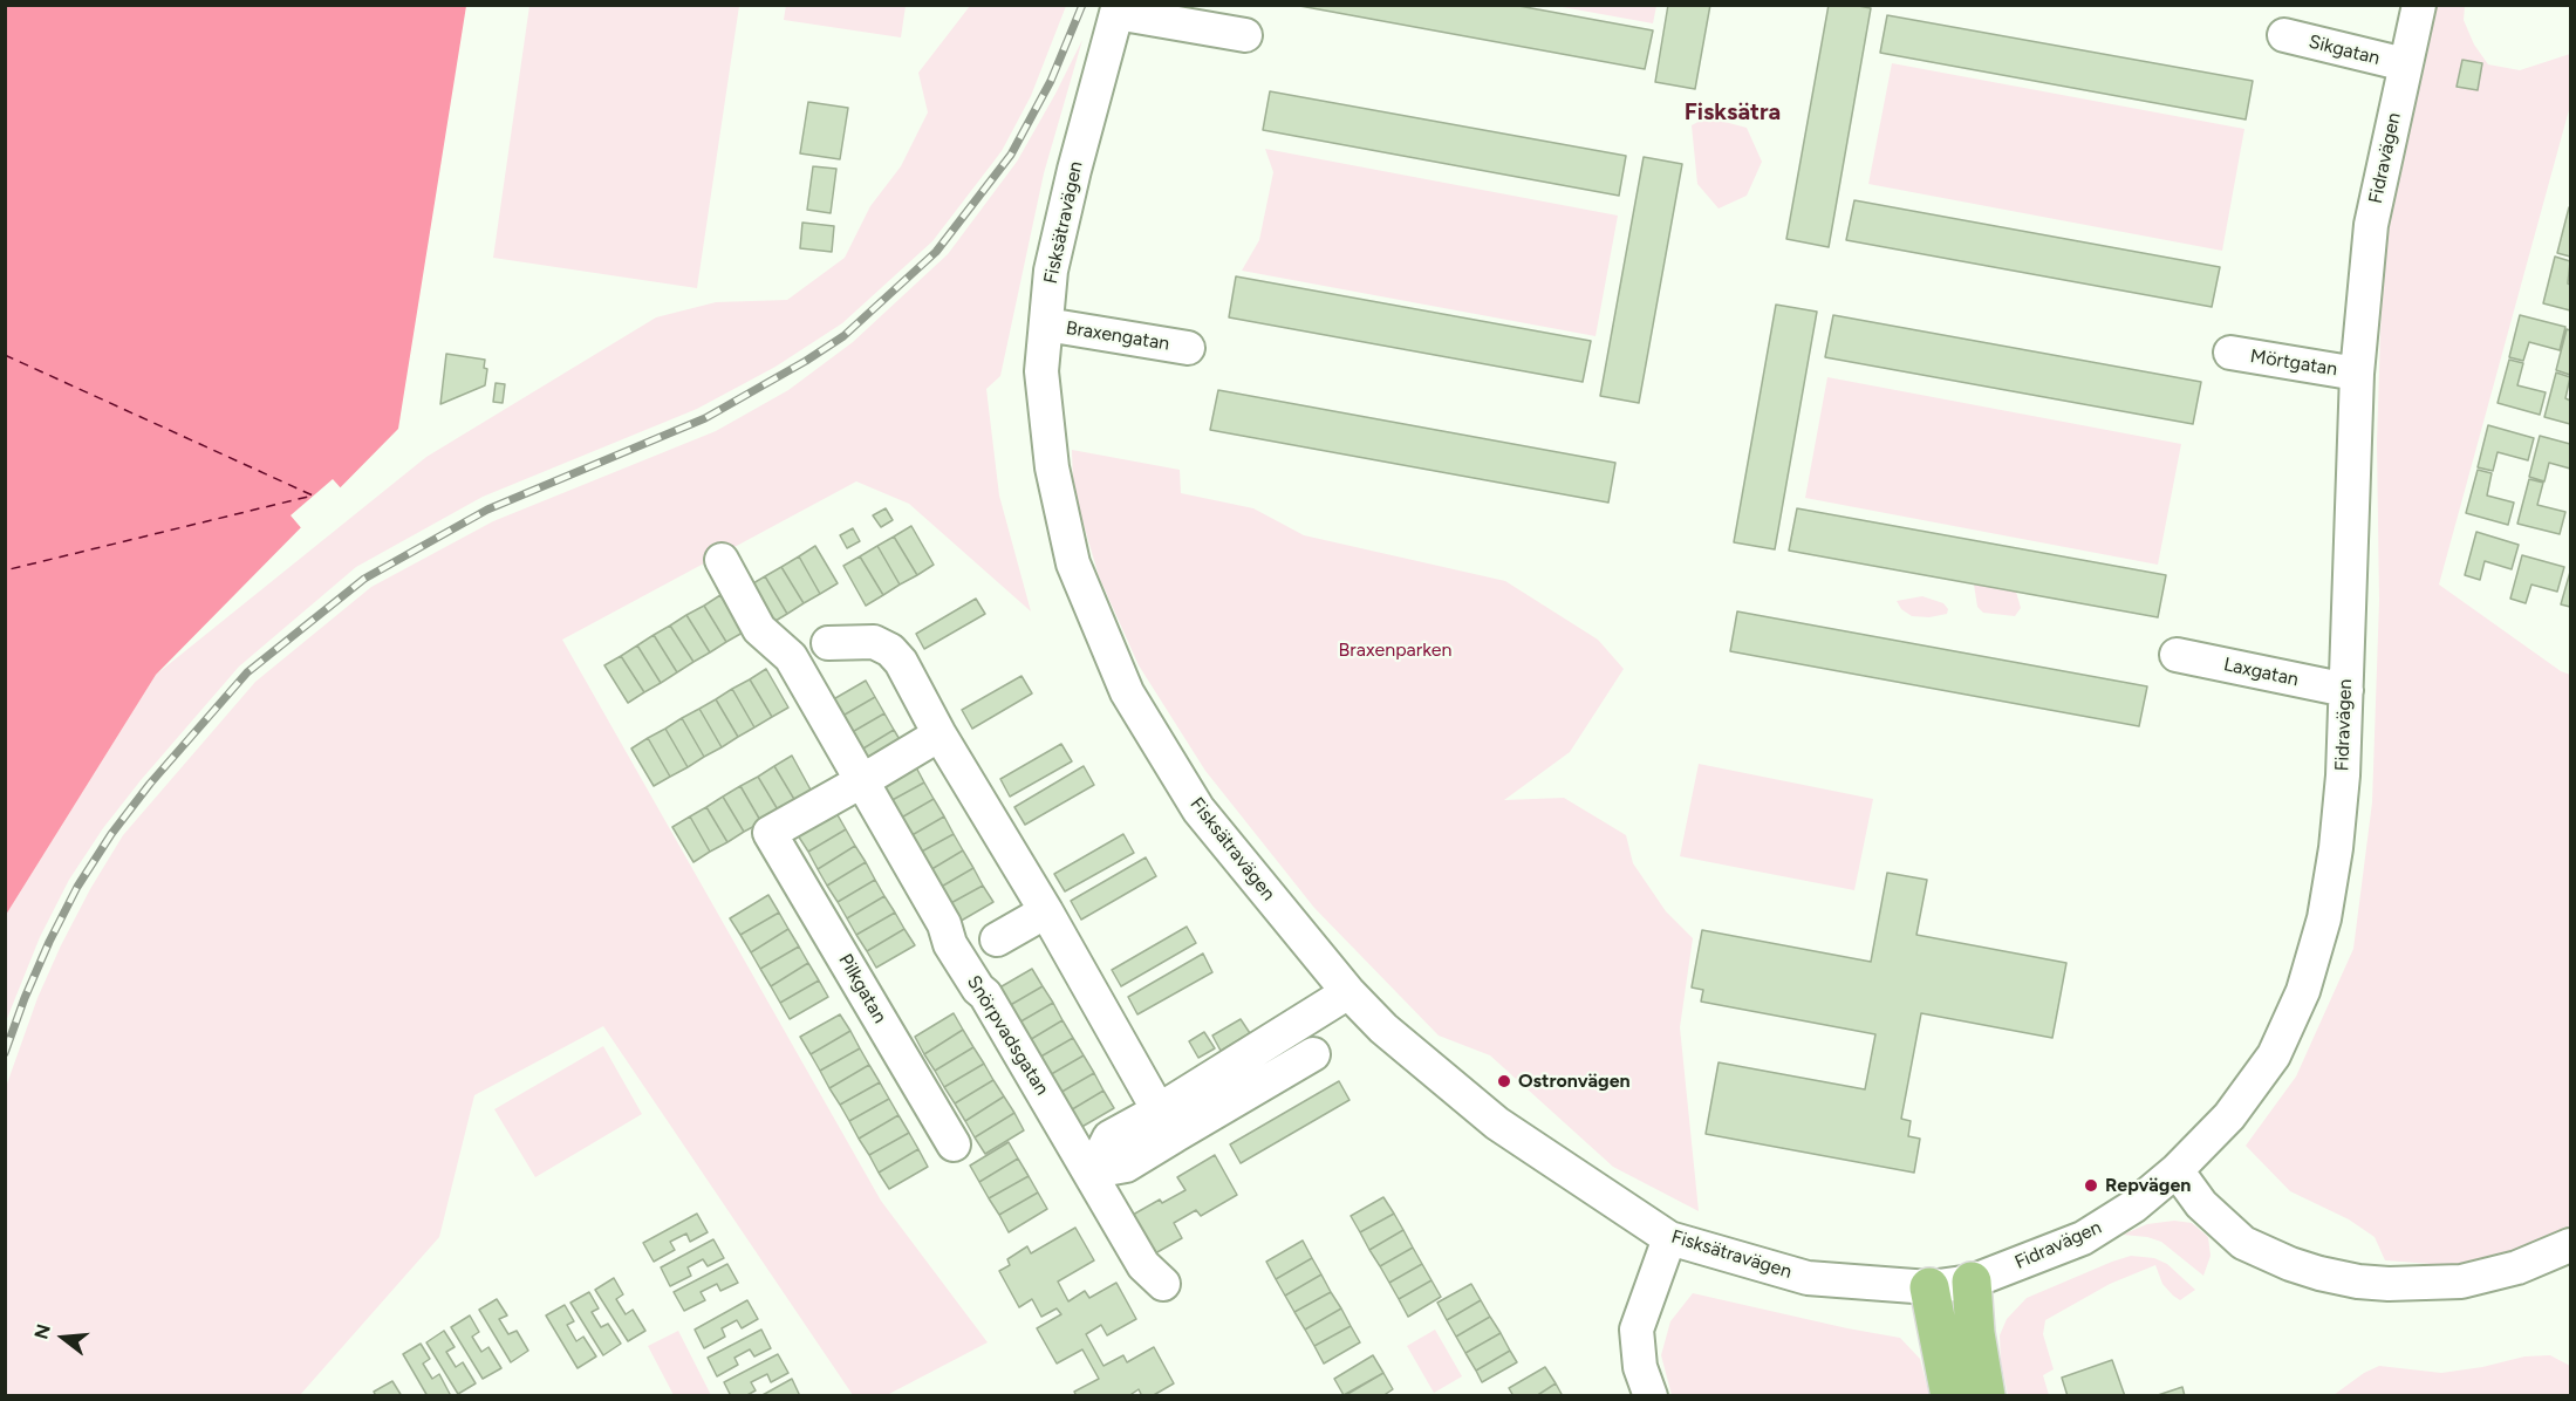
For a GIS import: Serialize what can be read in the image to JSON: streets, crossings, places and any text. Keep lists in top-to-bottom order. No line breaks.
{"streets":{"street":["Sikgatan","Fidravägen","Fisksätravägen","Braxengatan","Mörtgatan","Laxgatan","Pilkgatan","Snörpvadsgatan"]},"crossings":[["Sikgatan","Fidravägen"],["Fidravägen","Fisksätravägen"],["Fidravägen","Mörtgatan"],["Fidravägen","Laxgatan"],["Fisksätravägen","Braxengatan"],["Pilkgatan","Snörpvadsgatan"]],"districts":["Fisksätra"],"parks":["Braxenparken"],"places":["Ostronvägen","Repvägen"],"north":"left"}
